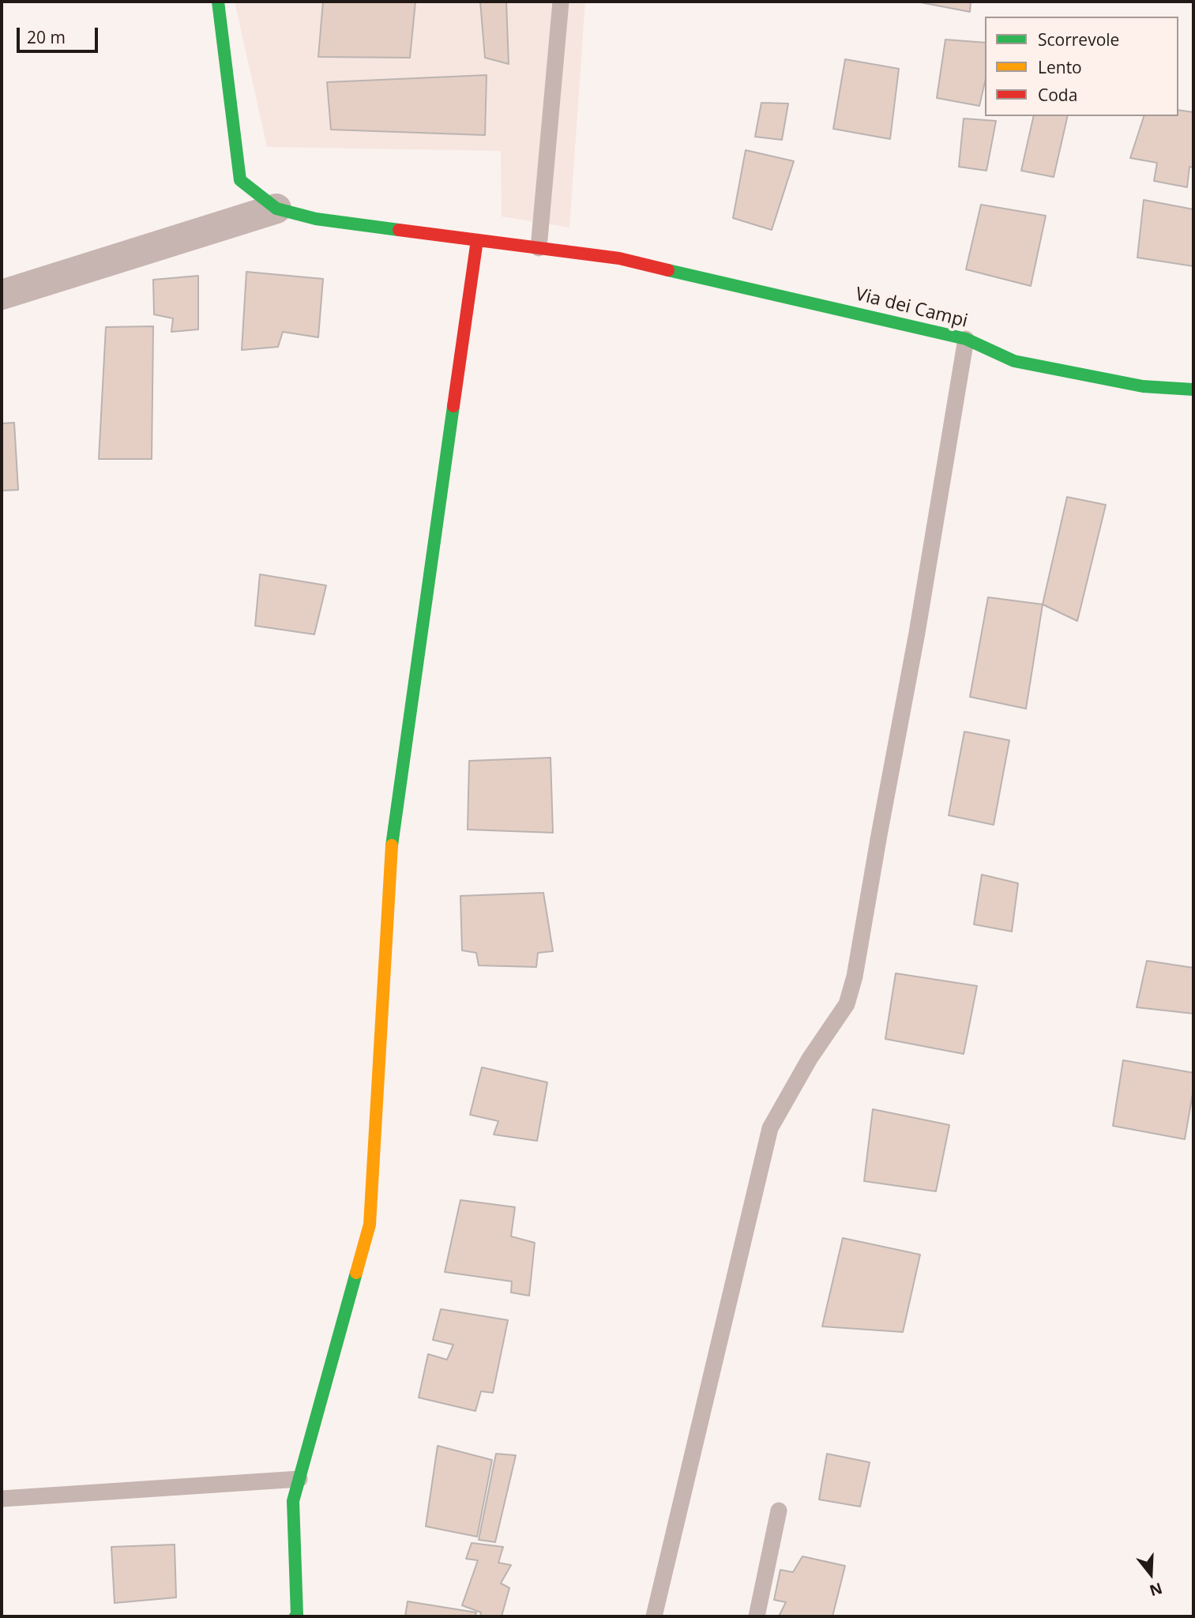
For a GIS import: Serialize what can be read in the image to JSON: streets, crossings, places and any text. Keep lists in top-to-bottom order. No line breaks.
{"streets":{"street":["Via dei Campi"]},"legend":["Scorrevole","Lento","Coda"],"scale_bar":"20 m","north":"bottom"}
